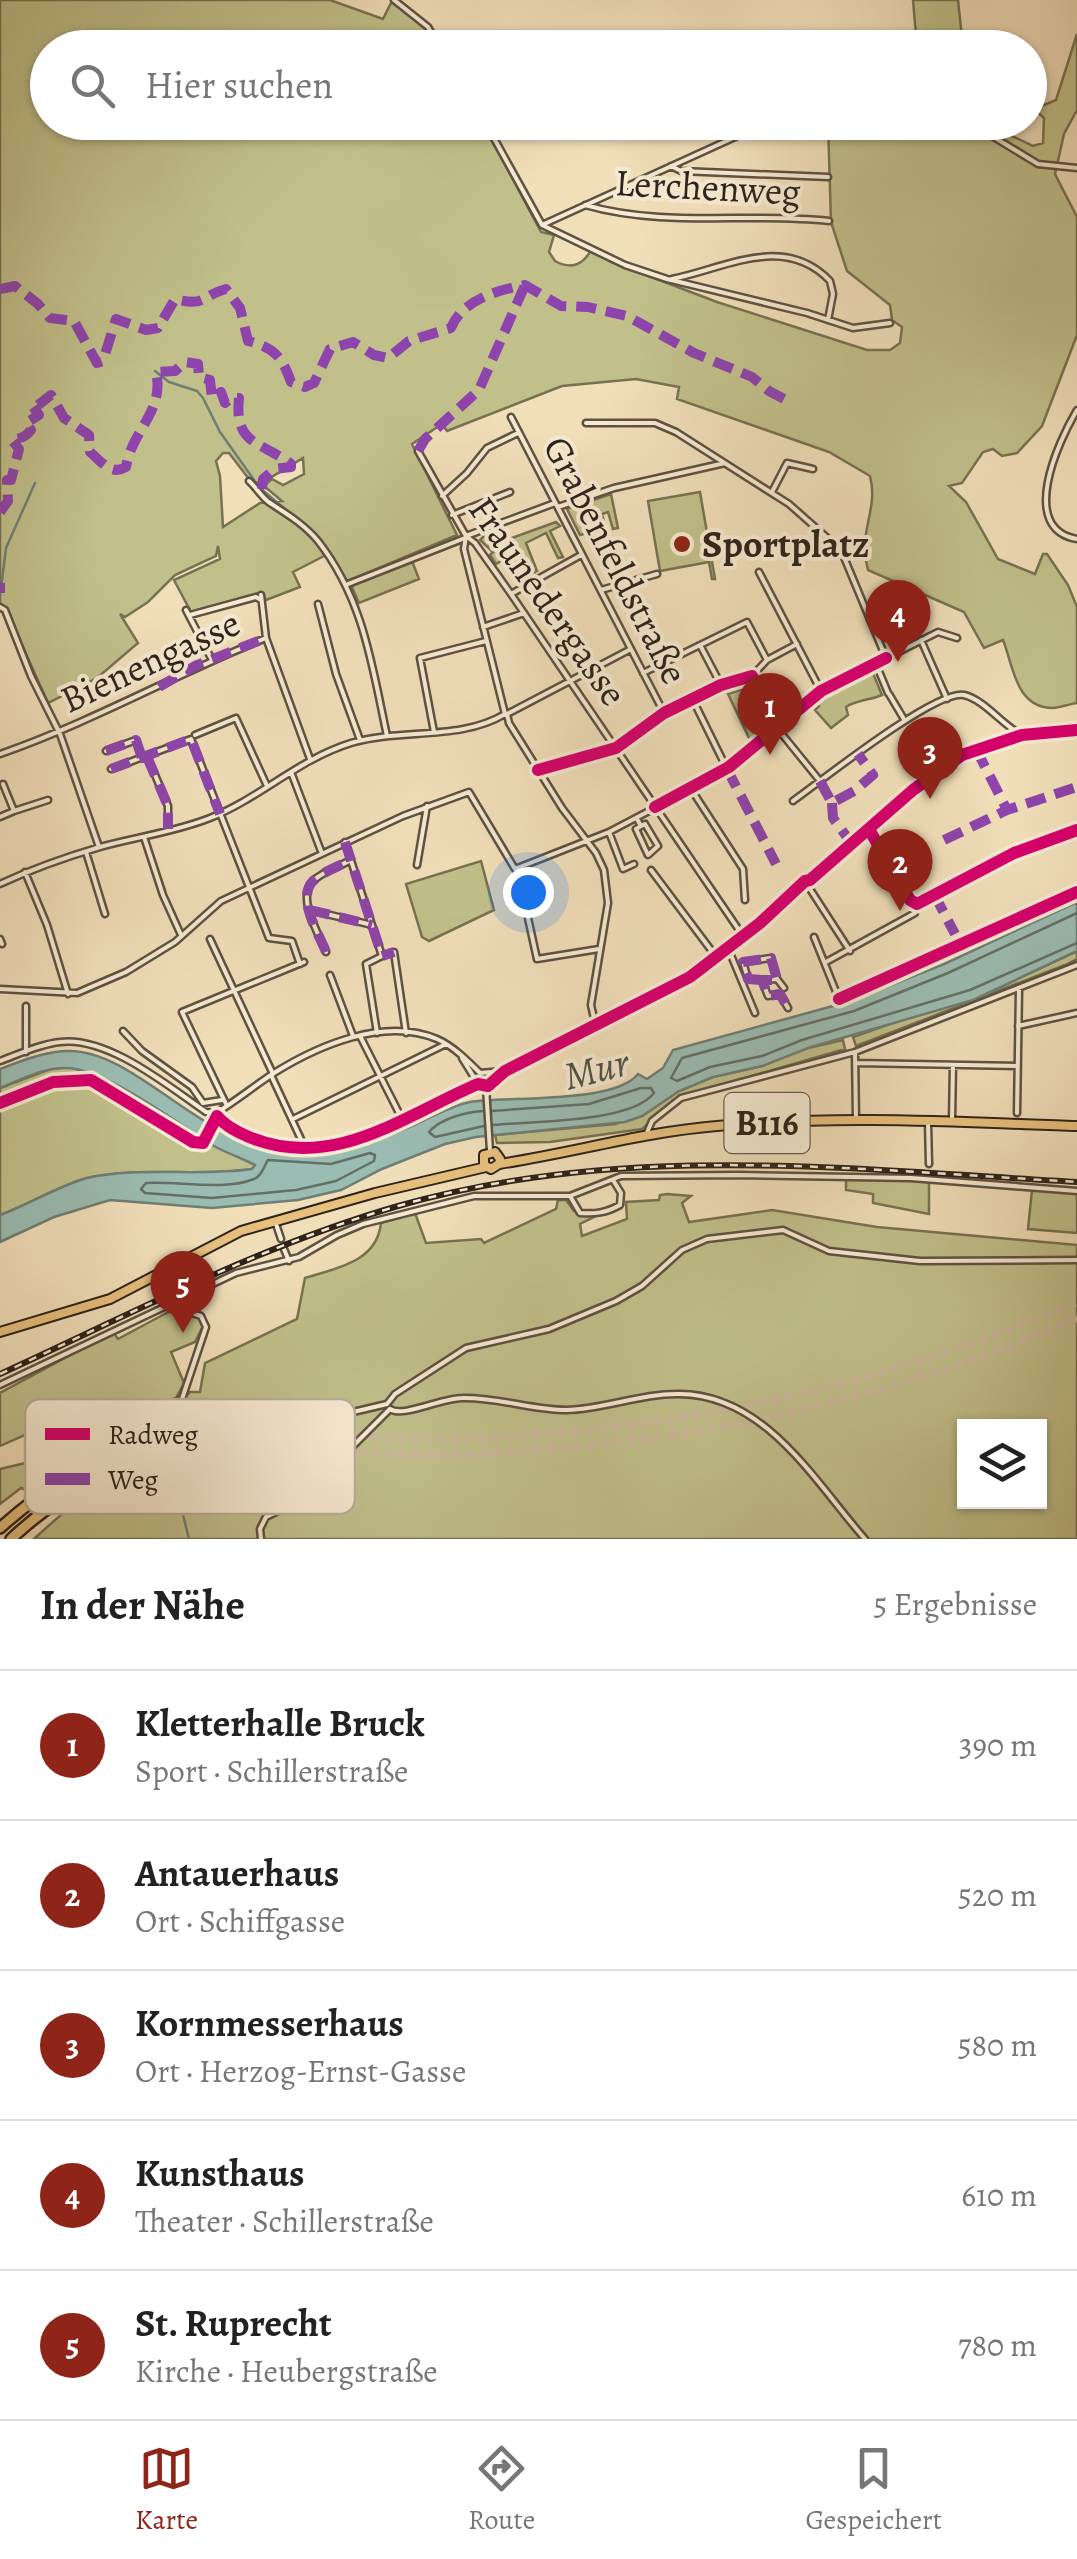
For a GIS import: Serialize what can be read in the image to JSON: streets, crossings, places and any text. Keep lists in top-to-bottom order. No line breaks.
{"streets":{"main road":["B116"],"street":["Lerchenweg","Grabenfeldstraße","Fraunedergasse","Bienengasse"]},"crossings":[["Grabenfeldstraße","Fraunedergasse"]],"water":["Mur"],"places":["Sportplatz"],"legend":["Radweg","Weg"],"page":{"search":"Hier suchen","pins":["4","1","3","2","5"],"heading":["In der Nähe","5 Ergebnisse"],"list":[{"mark":"1","name":"Kletterhalle Bruck","note":"Sport · Schillerstraße","value":"390 m"},{"mark":"2","name":"Antauerhaus","note":"Ort · Schiffgasse","value":"520 m"},{"mark":"3","name":"Kornmesserhaus","note":"Ort · Herzog-Ernst-Gasse","value":"580 m"},{"mark":"4","name":"Kunsthaus","note":"Theater · Schillerstraße","value":"610 m"},{"mark":"5","name":"St. Ruprecht","note":"Kirche · Heubergstraße","value":"780 m"}],"nav":["Karte","Route","Gespeichert"]}}
